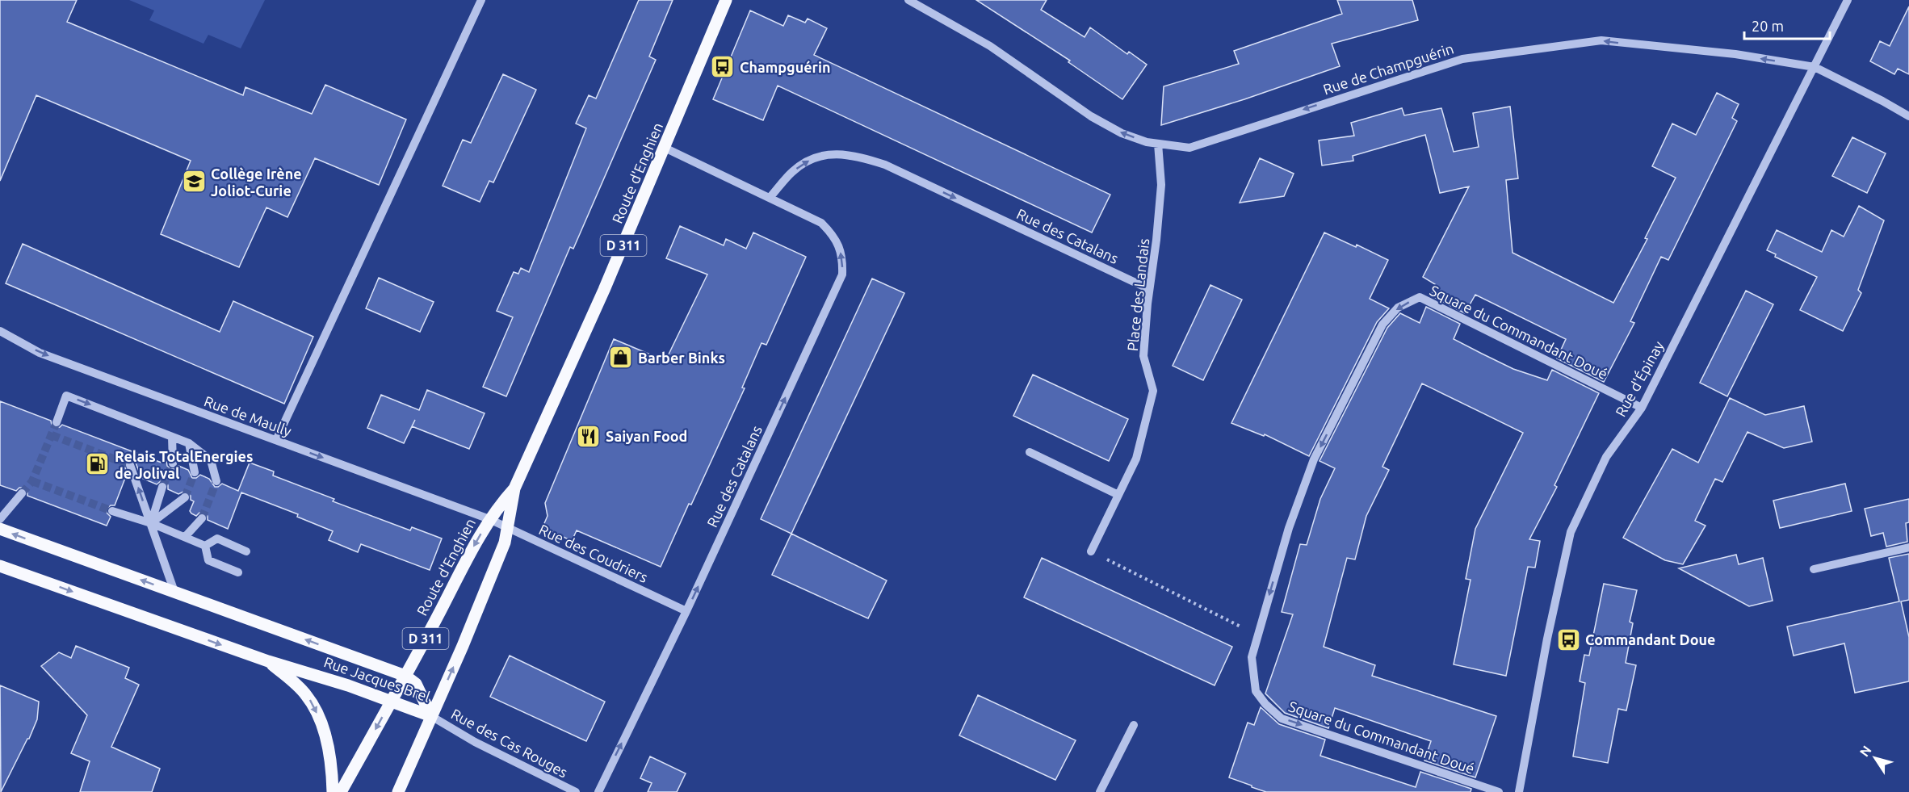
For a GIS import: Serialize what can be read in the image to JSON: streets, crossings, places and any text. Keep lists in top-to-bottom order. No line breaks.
{"streets":{"main road":["Route d'Enghien","D 311","Rue Jacques Brel"],"street":["Rue de Champguérin","Rue des Catalans","Place des Landais","Square du Commandant Doué","Rue d'Épinay","Rue de Maully","Rue des Coudriers","Rue des Cas Rouges"]},"crossings":[["Rue de Champguérin","Place des Landais"],["Rue de Champguérin","Rue d'Épinay"],["Route d'Enghien","Rue des Catalans"],["Route d'Enghien","Rue de Maully"],["Route d'Enghien","Rue des Coudriers"],["Route d'Enghien","Rue Jacques Brel"],["Route d'Enghien","Rue des Cas Rouges"],["Rue des Catalans","Place des Landais"],["Rue des Catalans","Rue des Coudriers"],["Square du Commandant Doué","Rue d'Épinay"],["Rue de Maully","Rue des Coudriers"],["Rue Jacques Brel","Rue des Cas Rouges"]],"one_way":["Rue de Champguérin","Rue de Maully"],"places":{"bus stop":["Champguérin","Commandant Doue"],"school or university":["Collège Irène Joliot-Curie"],"shop":["Barber Binks"],"restaurant":["Saiyan Food"],"fuel station":["Relais TotalEnergies de Jolival"]},"scale_bar":"20 m","north":"top left"}
